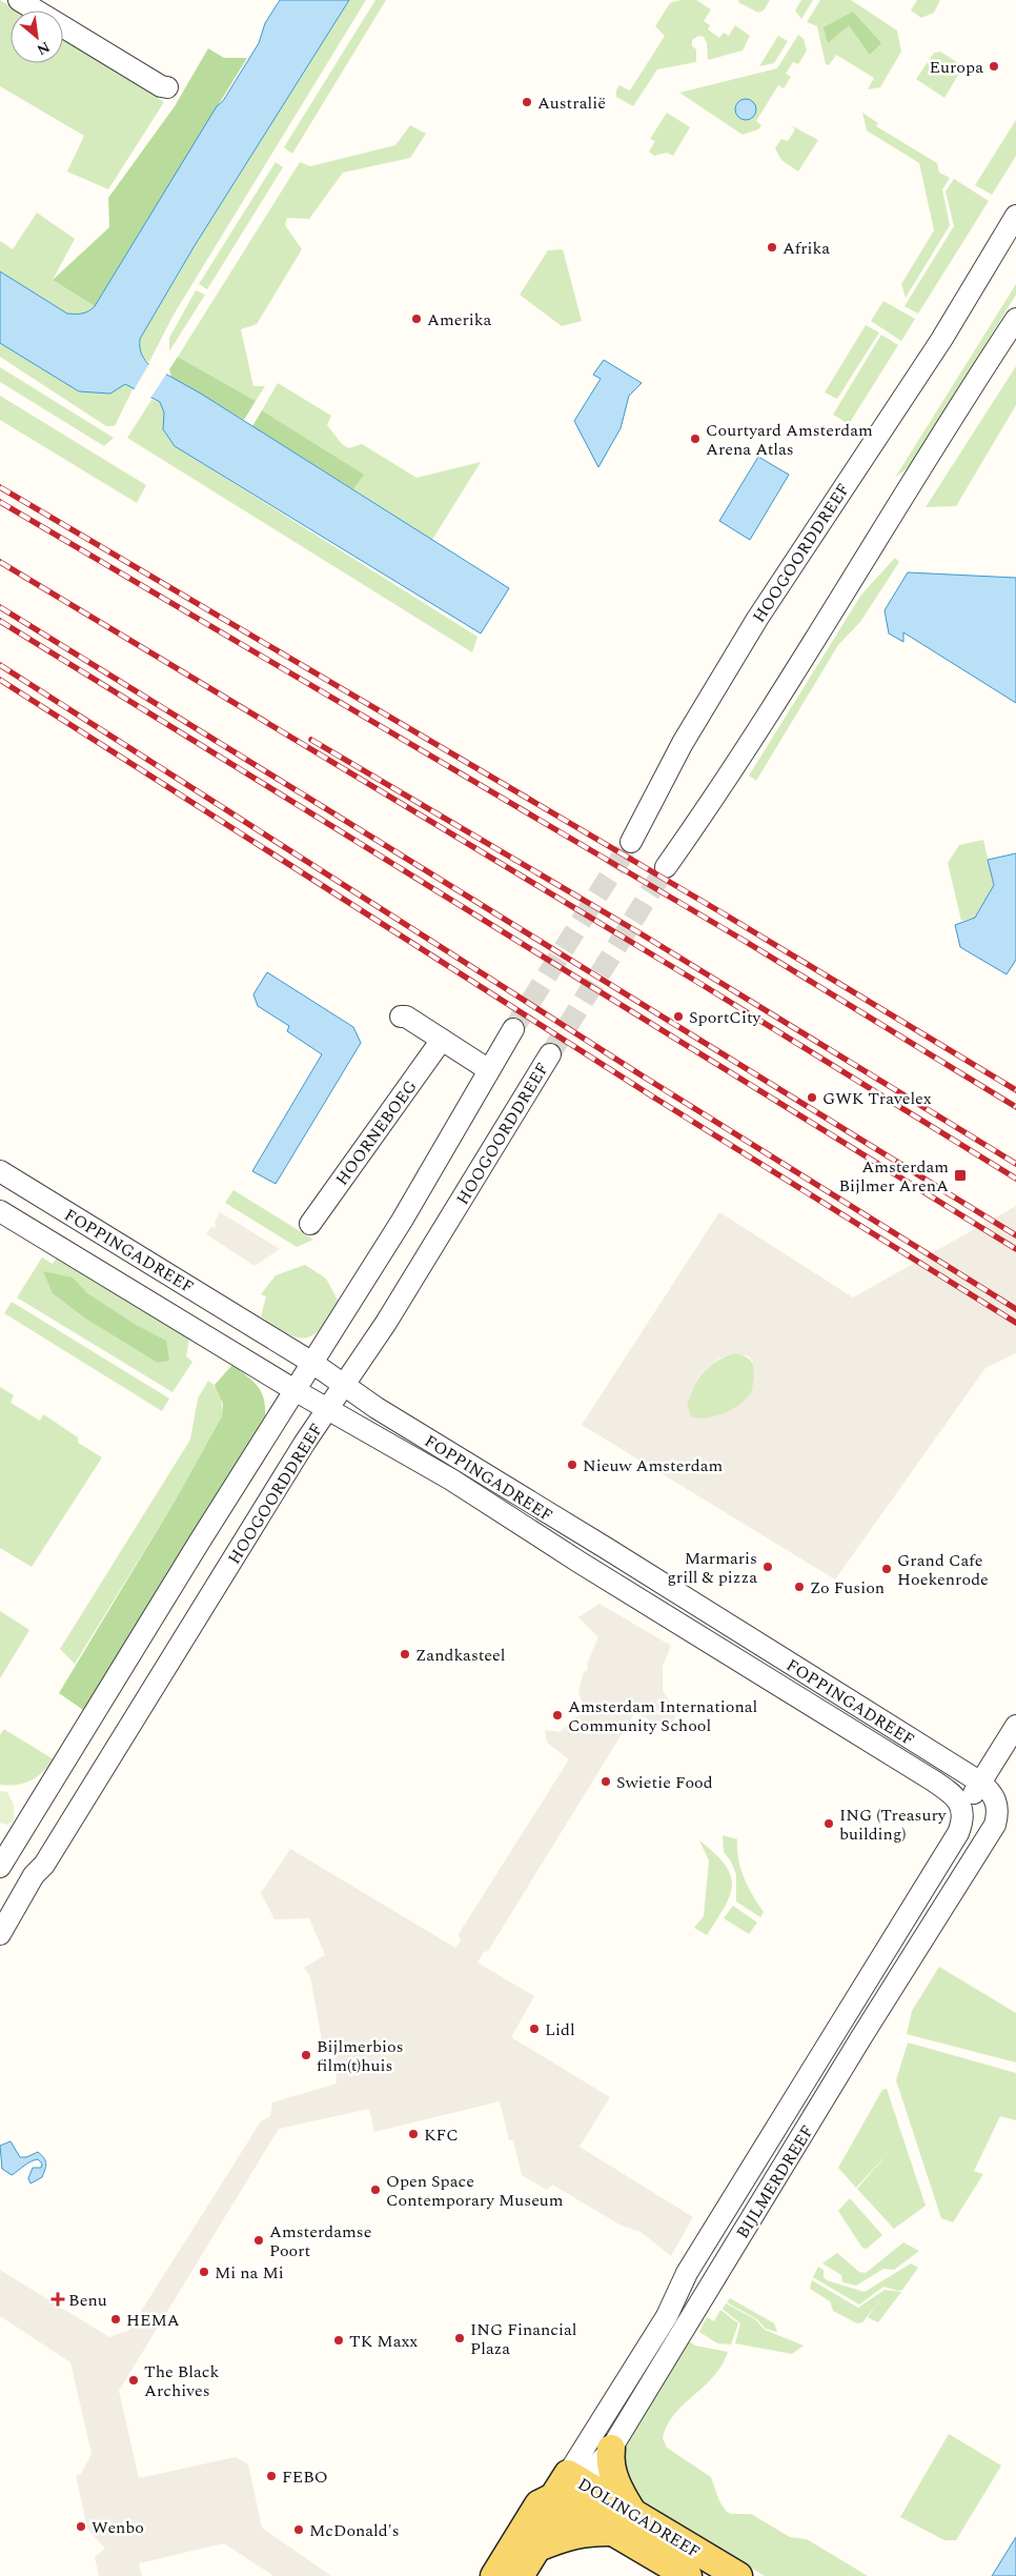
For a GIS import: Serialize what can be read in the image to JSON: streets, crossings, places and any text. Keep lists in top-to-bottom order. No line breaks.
{"streets":{"main road":["BIJLMERDREEF","DOLINGADREEF"],"street":["HOOGOORDDREEF","HOORNEBOEG","FOPPINGADREEF"]},"crossings":[["HOOGOORDDREEF","FOPPINGADREEF"],["FOPPINGADREEF","BIJLMERDREEF"],["BIJLMERDREEF","DOLINGADREEF"]],"places":{"other":["Europa","Australië","Afrika","Amerika","Courtyard Amsterdam Arena Atlas","SportCity","GWK Travelex","Nieuw Amsterdam","Marmaris grill & pizza","Grand Cafe Hoekenrode","Zo Fusion","Zandkasteel","Amsterdam International Community School","Swietie Food","ING (Treasury building)","Lidl","Bijlmerbios film(t)huis","KFC","Open Space Contemporary Museum","Amsterdamse Poort","Mi na Mi","HEMA","ING Financial Plaza","TK Maxx","The Black Archives","FEBO","Wenbo","McDonald's"],"transit":["Amsterdam Bijlmer ArenA"],"health":["Benu"]},"north":"bottom right"}
